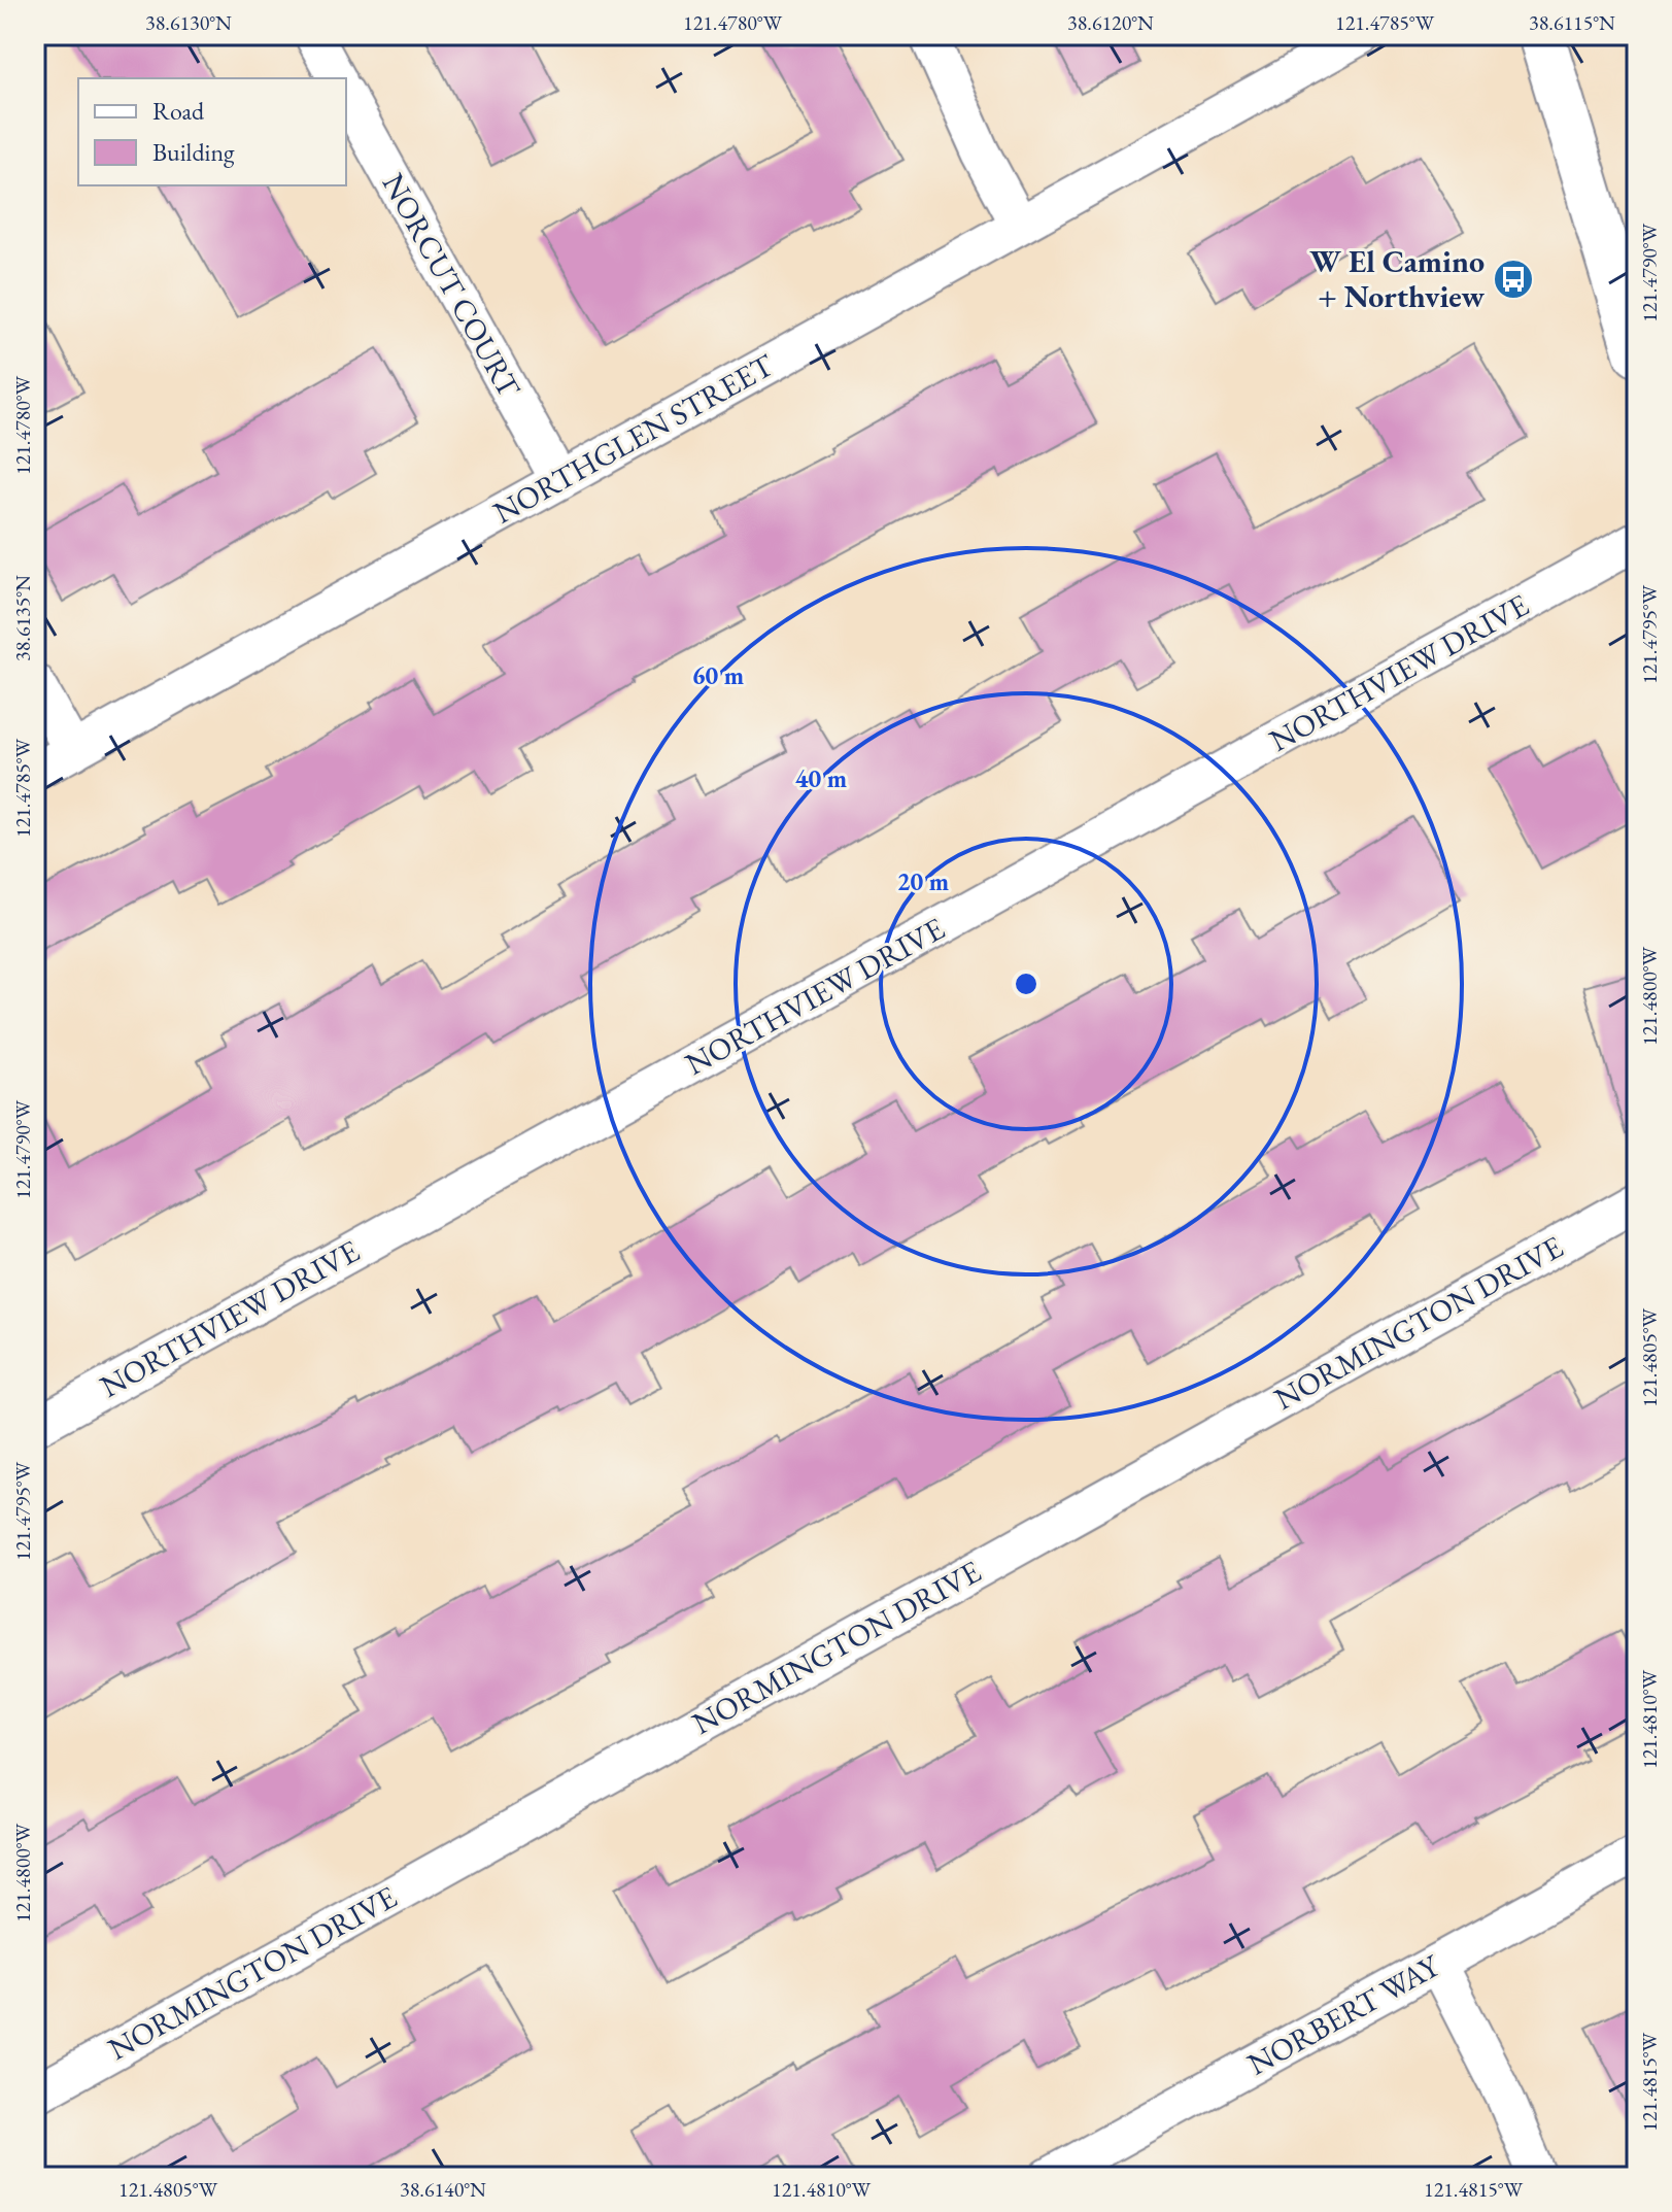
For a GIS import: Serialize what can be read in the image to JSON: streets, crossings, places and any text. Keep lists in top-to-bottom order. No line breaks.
{"streets":{"street":["NORCUT COURT","NORTHGLEN STREET","NORTHVIEW DRIVE","NORMINGTON DRIVE","NORBERT WAY"]},"crossings":[["NORCUT COURT","NORTHGLEN STREET"]],"places":{"bus stop":["W El Camino + Northview"]},"legend":["Road","Building"],"coordinates":["38.6130°N","121.4780°W","38.6120°N","121.4785°W","38.6115°N","121.4790°W","38.6135°N","121.4795°W","121.4800°W","121.4805°W","121.4810°W","121.4815°W","38.6140°N"],"rings":["60 m","40 m","20 m"]}
